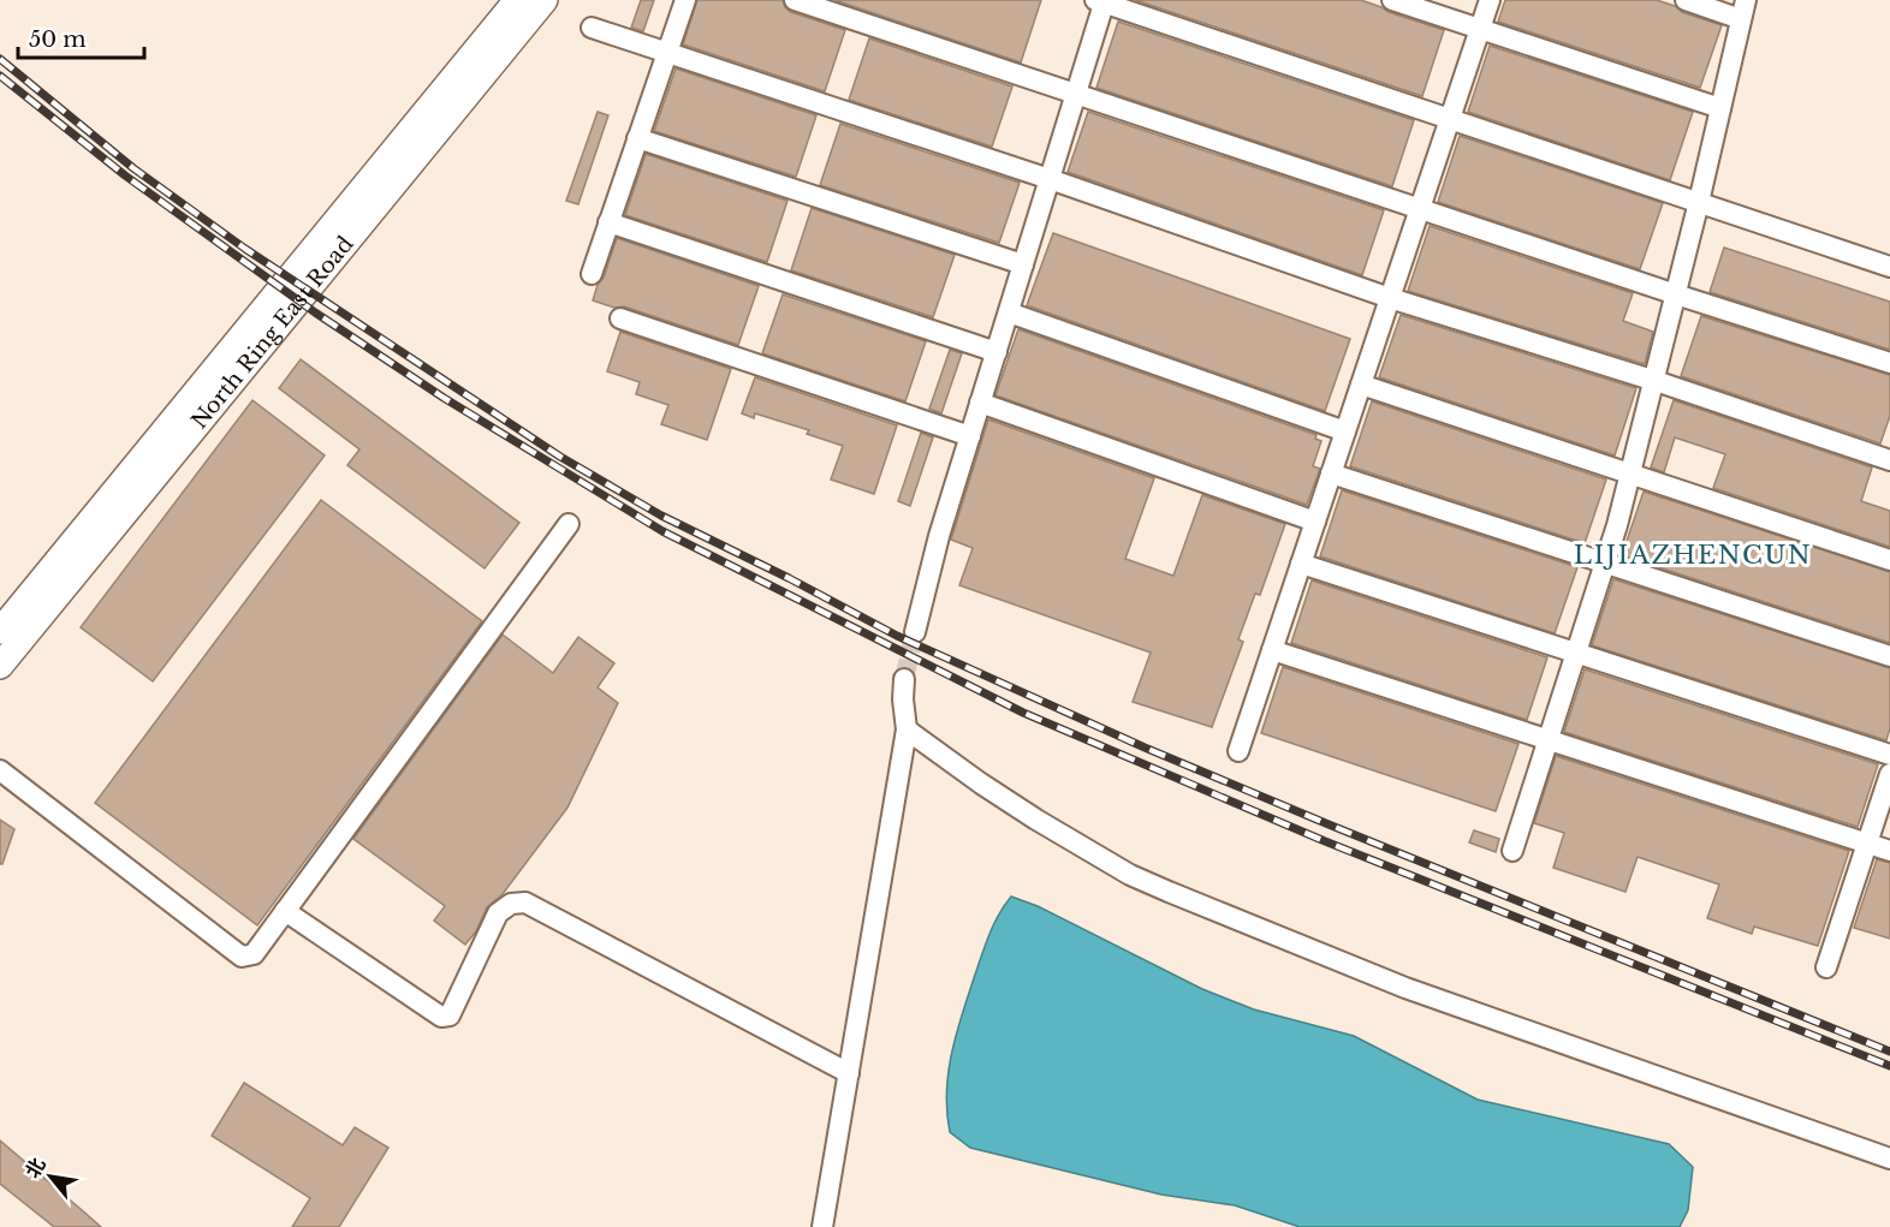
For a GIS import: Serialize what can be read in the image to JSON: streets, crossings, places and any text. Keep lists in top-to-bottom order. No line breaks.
{"streets":{"main road":["North Ring East Road"]},"districts":["LIJIAZHENCUN"],"scale_bar":"50 m","north":"top left"}
